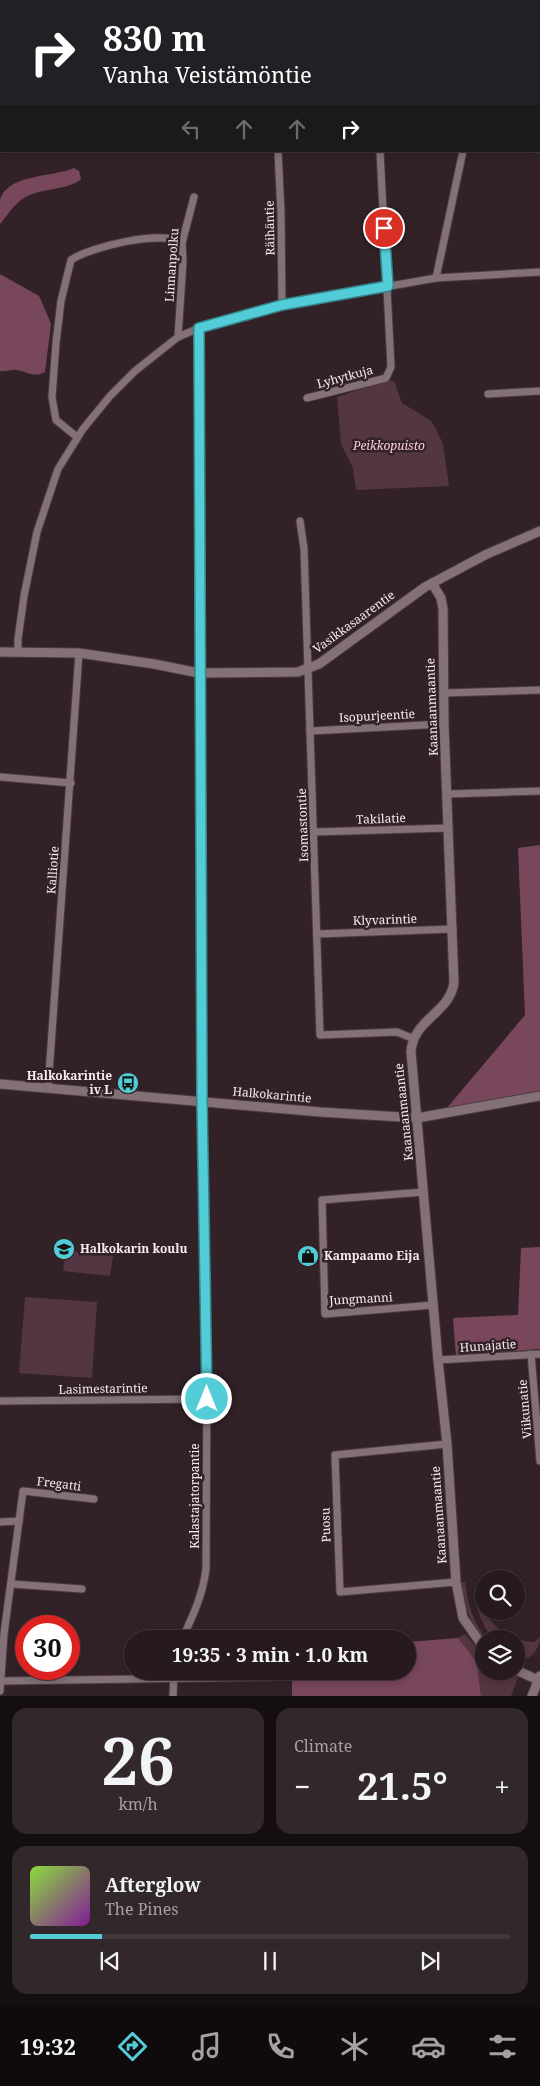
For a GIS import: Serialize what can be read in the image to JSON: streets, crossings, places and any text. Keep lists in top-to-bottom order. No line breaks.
{"streets":{"street":["Räihäntie","Linnanpolku","Lyhytkuja","Vasikkasaarentie","Kaanaanmaantie","Isopurjeentie","Takilatie","Isomastontie","Kalliotie","Klyvarintie","Halkokarintie","Jungmanni","Hunajatie","Lasimestarintie","Viikunatie","Fregatti","Kalastajatorpantie","Puosu"]},"crossings":[["Vasikkasaarentie","Kaanaanmaantie"],["Vasikkasaarentie","Isomastontie"],["Vasikkasaarentie","Kalliotie"],["Vasikkasaarentie","Kalastajatorpantie"],["Kaanaanmaantie","Isopurjeentie"],["Kaanaanmaantie","Takilatie"],["Kaanaanmaantie","Isomastontie"],["Kaanaanmaantie","Klyvarintie"],["Kaanaanmaantie","Halkokarintie"],["Kaanaanmaantie","Jungmanni"],["Kaanaanmaantie","Hunajatie"],["Kaanaanmaantie","Puosu"],["Isopurjeentie","Isomastontie"],["Takilatie","Isomastontie"],["Isomastontie","Klyvarintie"],["Kalliotie","Halkokarintie"],["Halkokarintie","Kalastajatorpantie"],["Hunajatie","Viikunatie"],["Lasimestarintie","Kalastajatorpantie"]],"parks":["Peikkopuisto"],"places":{"bus stop":["Halkokarintie iv L"],"school or university":["Halkokarin koulu"],"shop":["Kampaamo Eija"]},"page":{"turn":["830 m","Vanha Veistämöntie"],"limit":"30","trip":"19:35 · 3 min · 1.0 km","tile":[["26","km/h"],"Climate"],"heat":["−","21.5°","+"],"song":["Afterglow","The Pines"],"tabs":"19:32"}}
